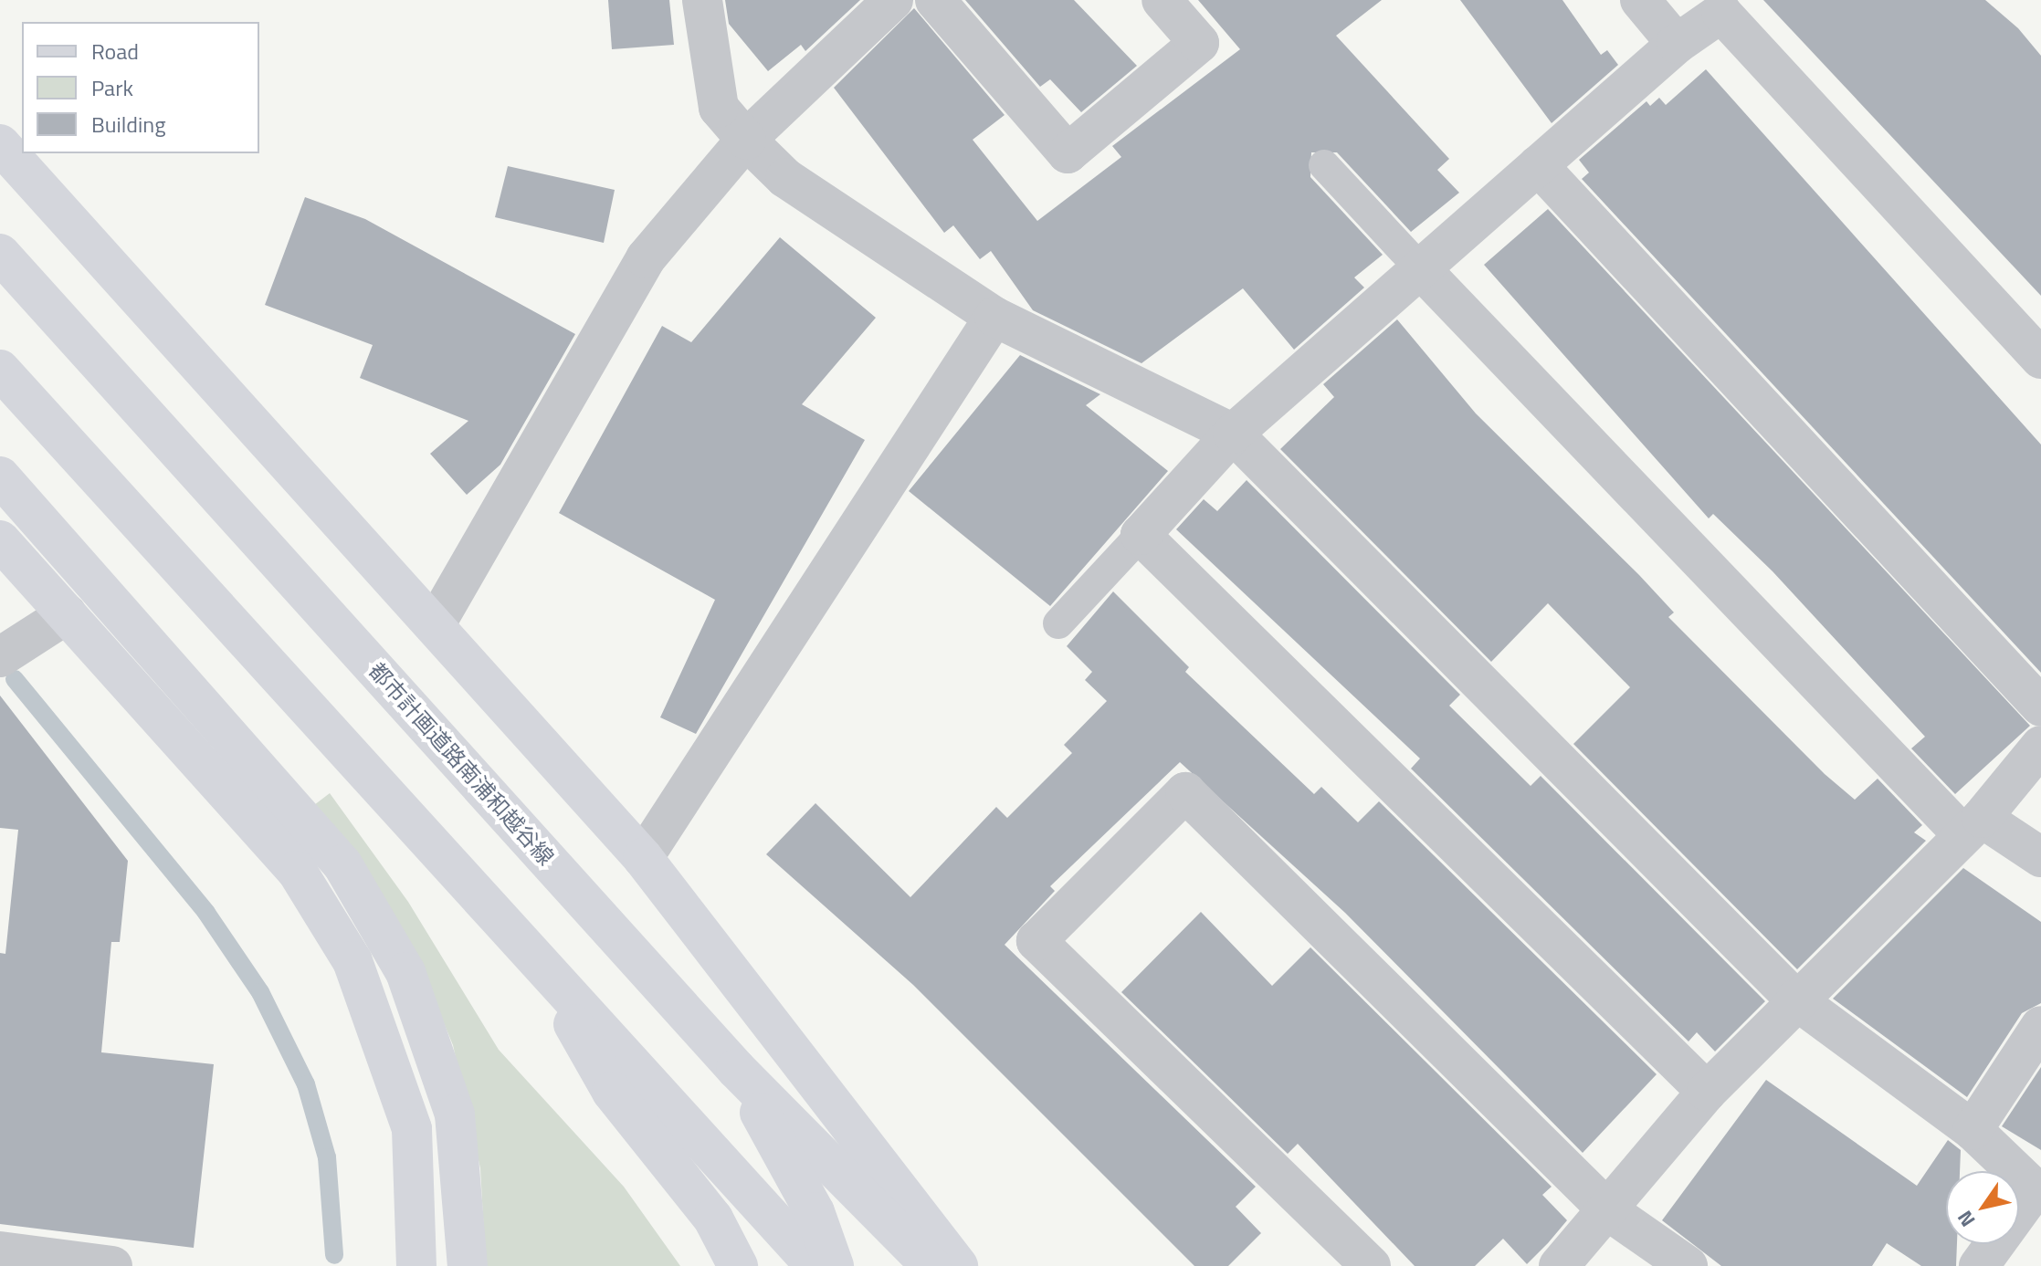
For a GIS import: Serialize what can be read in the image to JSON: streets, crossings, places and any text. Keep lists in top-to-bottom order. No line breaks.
{"streets":{"street":["都市計画道路南浦和越谷線"]},"legend":["Road","Park","Building"],"north":"bottom left"}
